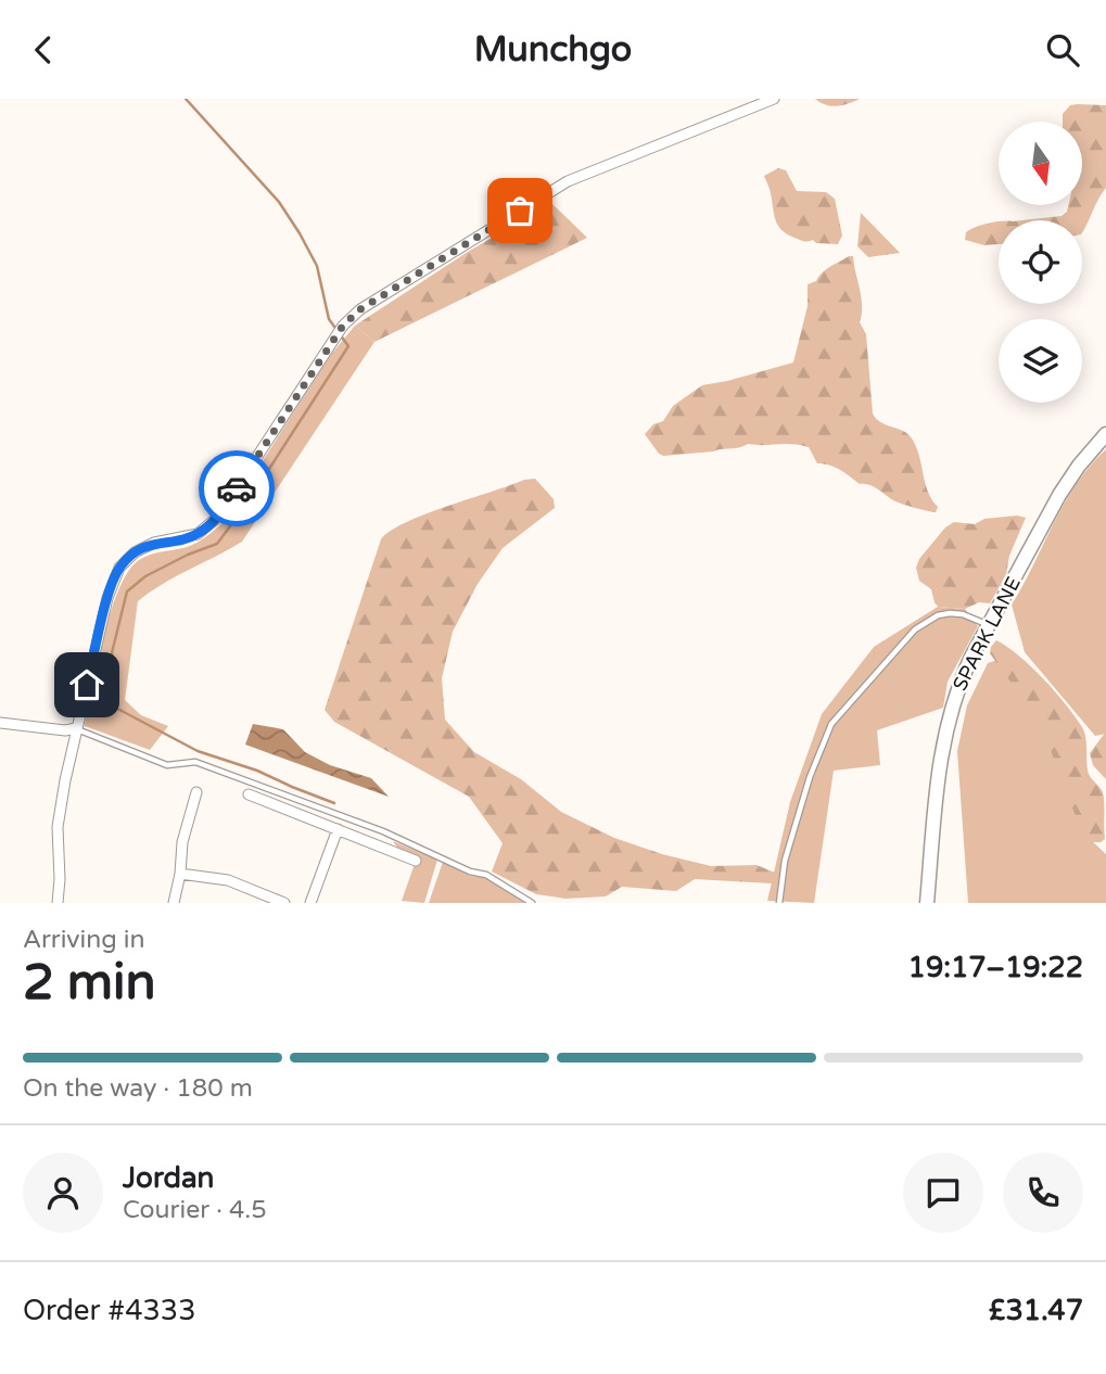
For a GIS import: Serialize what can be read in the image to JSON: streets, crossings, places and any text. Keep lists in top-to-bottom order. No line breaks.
{"streets":{"main road":["SPARK LANE"]},"north":"bottom","page":{"header":"Munchgo","heading":["2 min","Arriving in","19:17–19:22"],"panel":["Jordan","Courier · 4.5","Order #4333","£31.47"],"bar":"On the way · 180 m"}}
